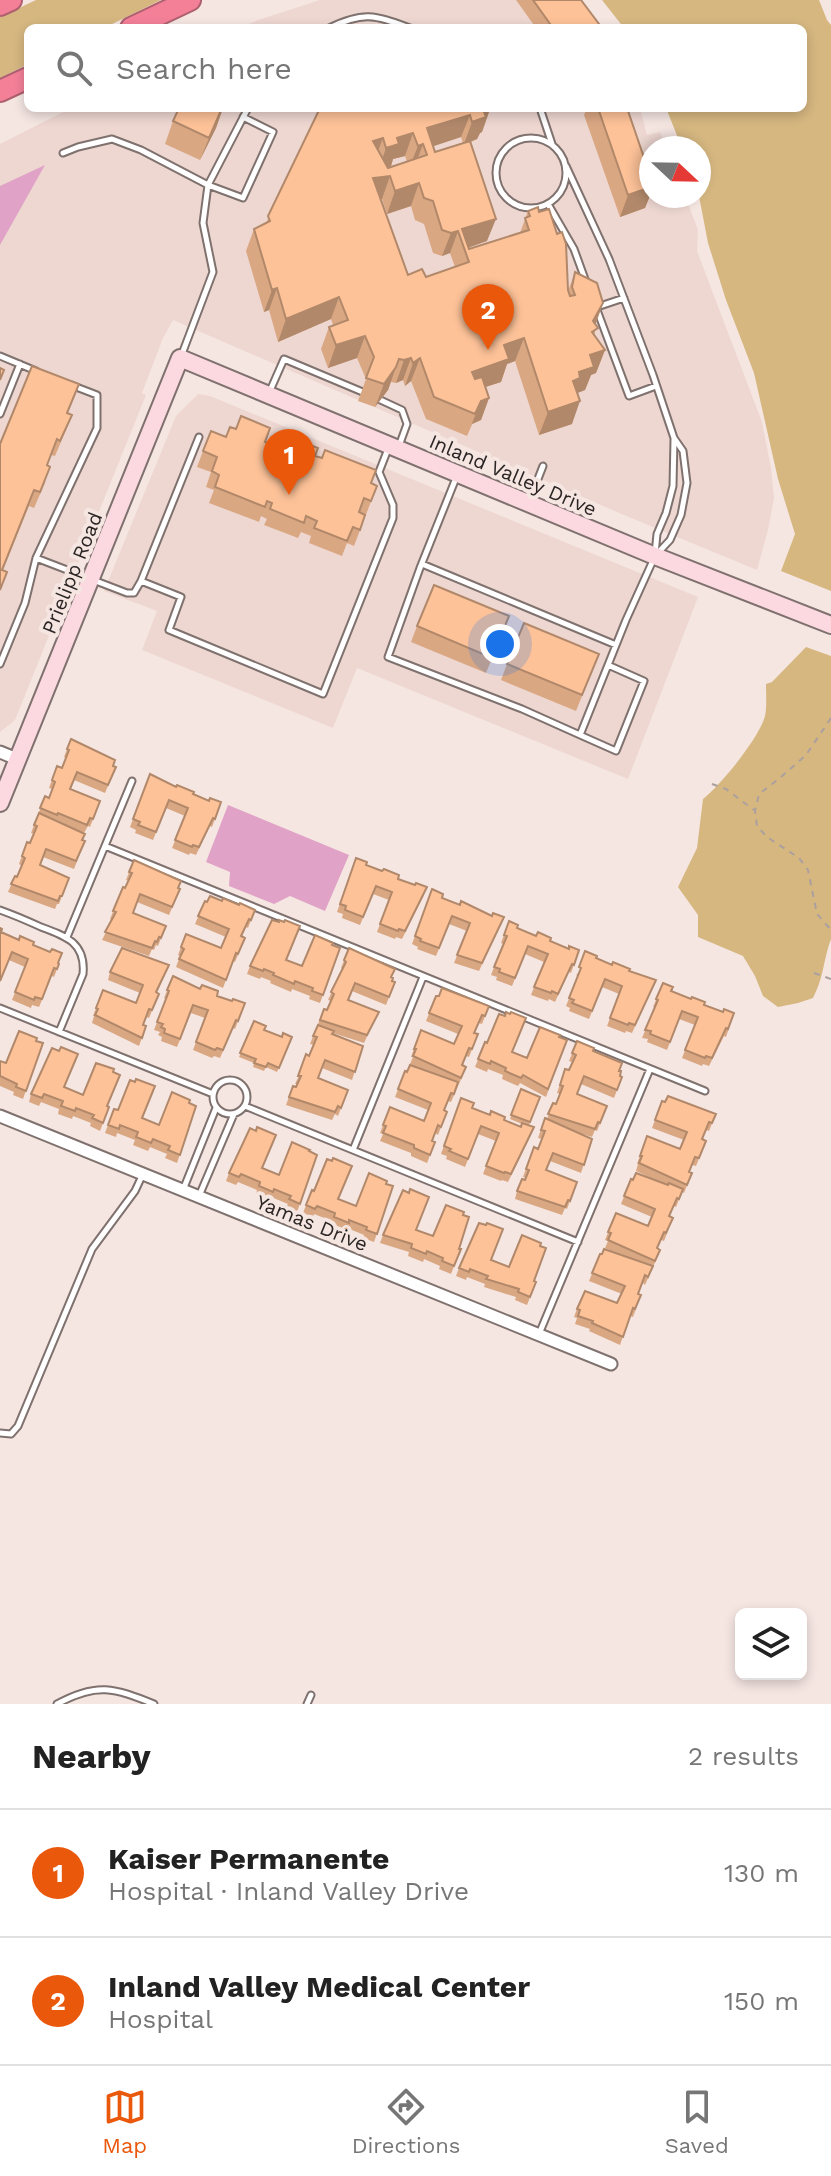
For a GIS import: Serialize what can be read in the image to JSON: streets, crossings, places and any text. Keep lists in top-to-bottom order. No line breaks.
{"streets":{"street":["Inland Valley Drive","Prielipp Road","Yamas Drive"]},"crossings":[["Inland Valley Drive","Prielipp Road"]],"north":"right","page":{"search":"Search here","pins":["2","1"],"heading":["Nearby","2 results"],"list":[{"mark":"1","name":"Kaiser Permanente","note":"Hospital · Inland Valley Drive","value":"130 m"},{"mark":"2","name":"Inland Valley Medical Center","note":"Hospital","value":"150 m"}],"nav":["Map","Directions","Saved"]}}
